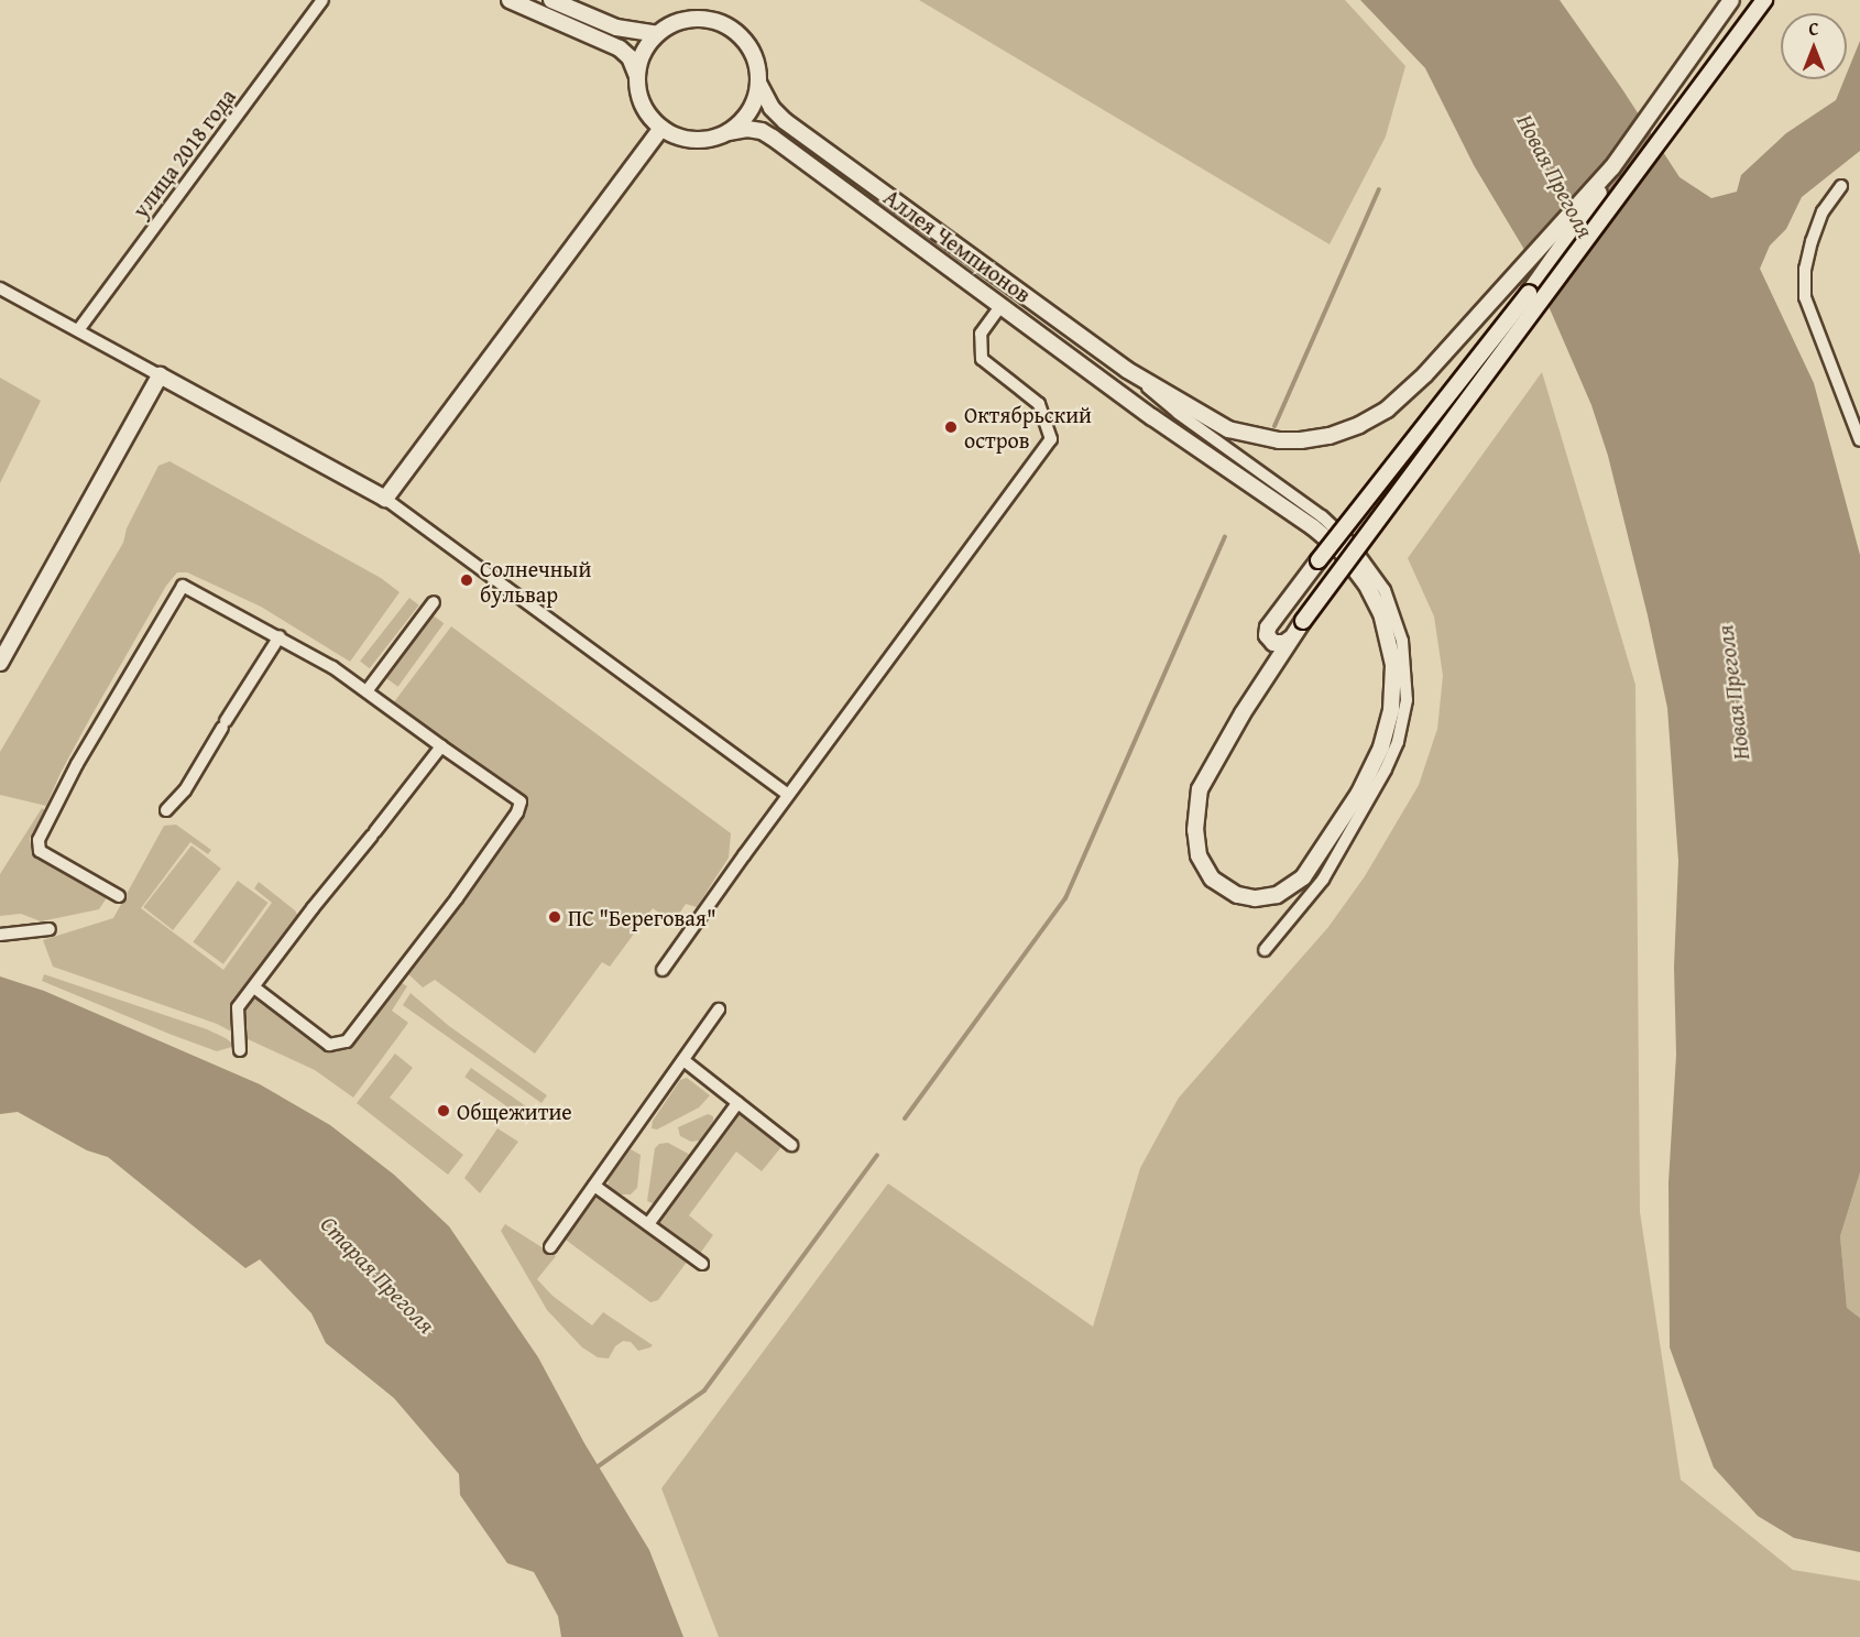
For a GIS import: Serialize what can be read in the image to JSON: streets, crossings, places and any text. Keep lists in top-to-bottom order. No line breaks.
{"streets":{"main road":["Аллея Чемпионов"],"street":["улица 2018 года"]},"water":["Новая Преголя","Старая Преголя"],"places":["Октябрьский остров","Солнечный бульвар","ПС \"Береговая\"","Общежитие"],"north":"top"}
